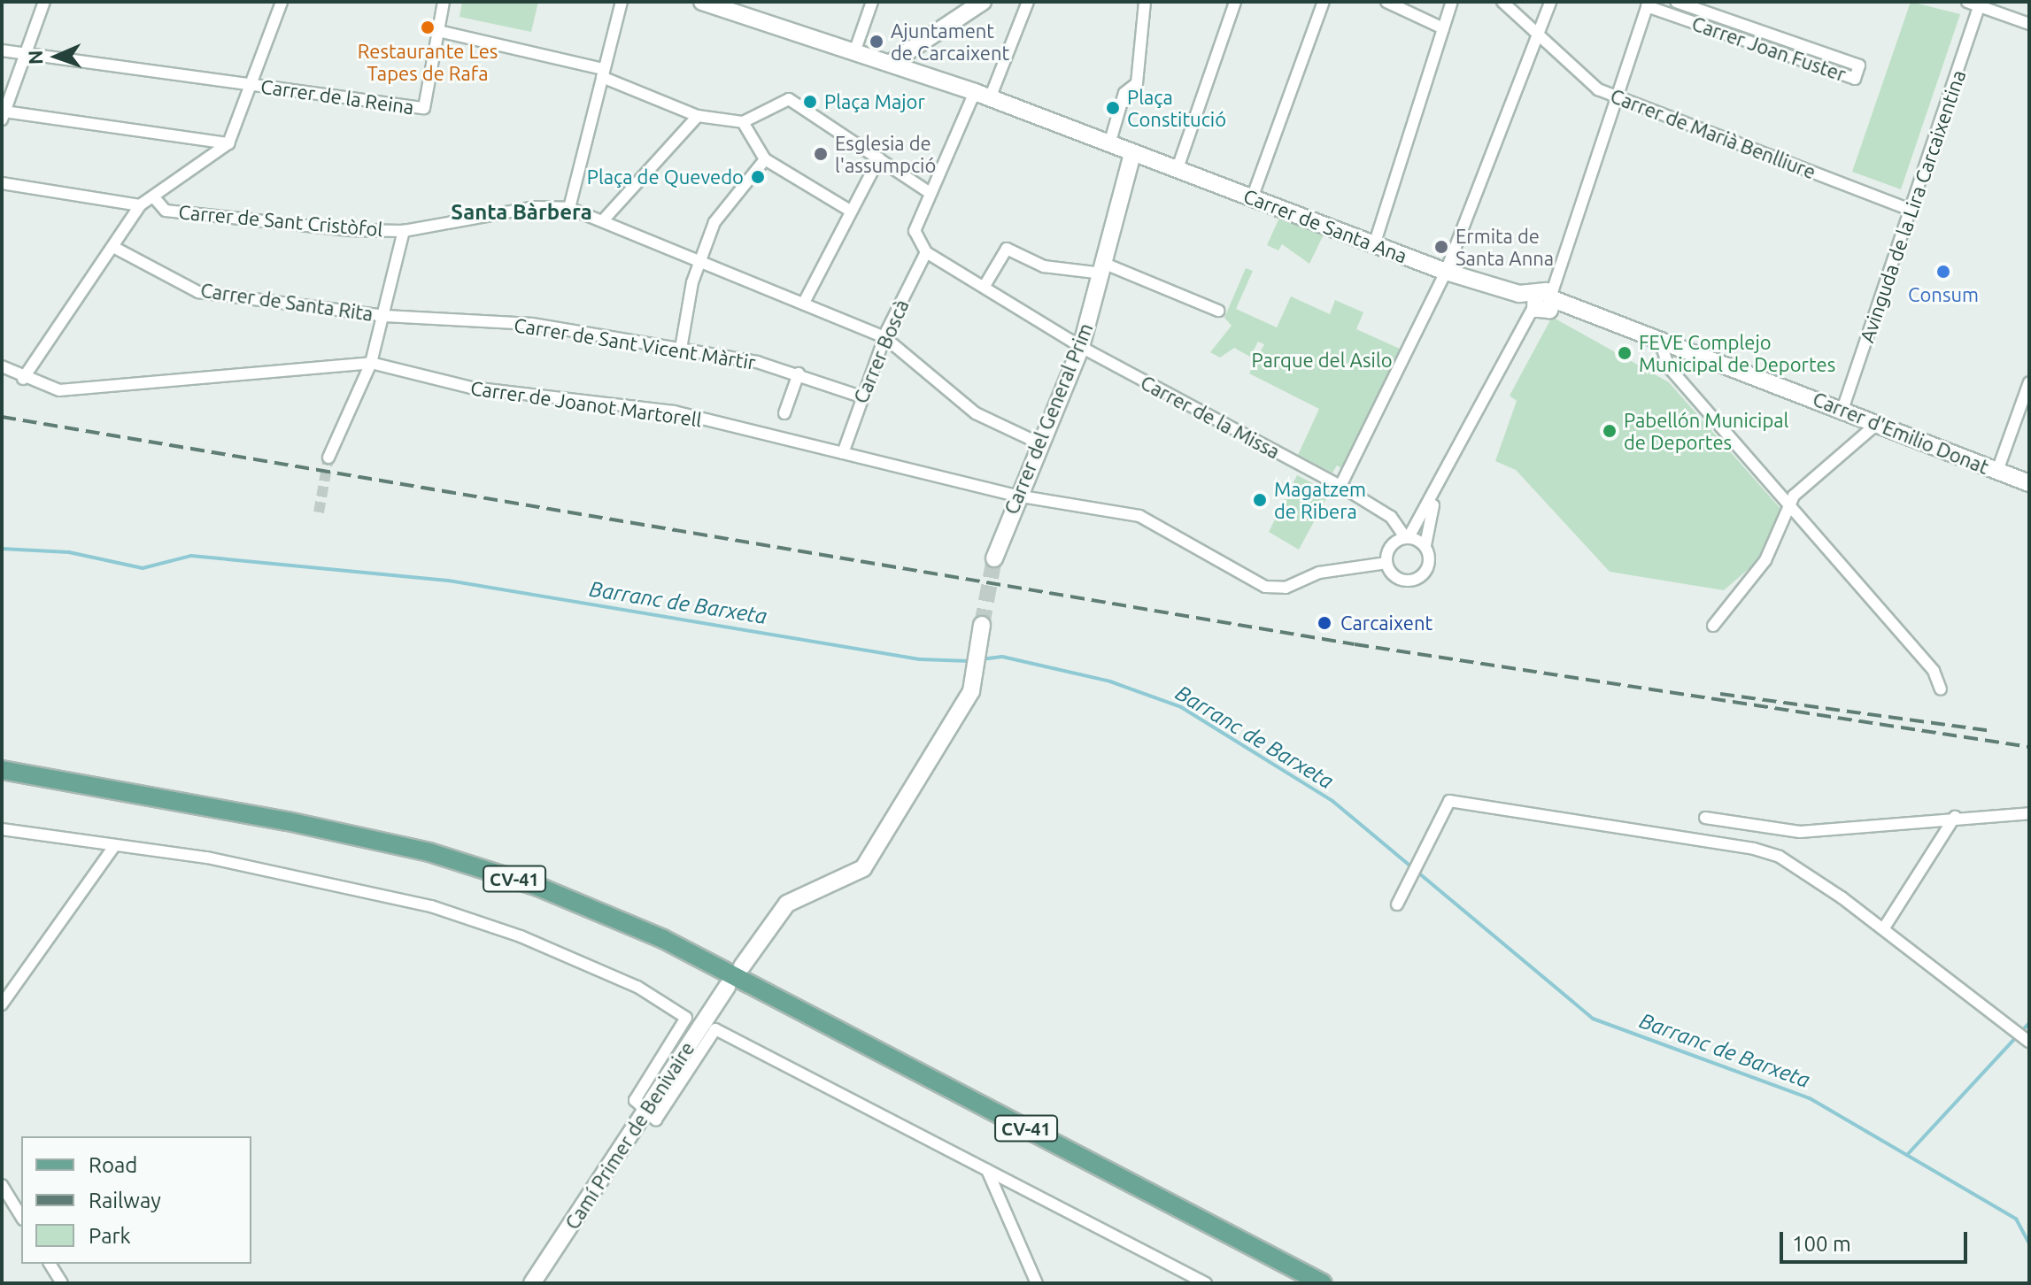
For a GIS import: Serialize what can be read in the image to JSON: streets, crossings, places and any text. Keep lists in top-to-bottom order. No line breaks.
{"streets":{"main road":["CV-41"],"street":["Carrer Joan Fuster","Carrer de la Reina","Carrer de Marià Benlliure","Avinguda de la Lira Carcaixentina","Carrer de Sant Cristòfol","Carrer de Santa Ana","Carrer de Santa Rita","Carrer de Sant Vicent Màrtir","Carrer Boscà","Carrer de Joanot Martorell","Carrer de la Missa","Carrer del General Prim","Carrer d'Emilio Donat","Camí Primer de Benivaire"]},"crossings":[["Carrer de Marià Benlliure","Avinguda de la Lira Carcaixentina"],["Avinguda de la Lira Carcaixentina","Carrer d'Emilio Donat"],["Carrer de Sant Cristòfol","Carrer Boscà"],["Carrer de Sant Cristòfol","Carrer del General Prim"],["Carrer de Santa Ana","Carrer del General Prim"],["Carrer de Santa Ana","Carrer d'Emilio Donat"],["Carrer de Santa Rita","Carrer de Sant Vicent Màrtir"],["Carrer de Sant Vicent Màrtir","Carrer Boscà"],["Carrer Boscà","Carrer de Joanot Martorell"],["Carrer Boscà","Carrer de la Missa"],["Carrer de Joanot Martorell","Carrer de la Missa"],["Carrer de Joanot Martorell","Carrer del General Prim"],["Carrer de la Missa","Carrer del General Prim"]],"districts":["Santa Bàrbera"],"water":["Barranc de Barxeta"],"parks":["Parque del Asilo"],"places":["Restaurante Les Tapes de Rafa","Ajuntament de Carcaixent","Plaça Major","Plaça Constitució","Esglesia de l'assumpció","Plaça de Quevedo","Ermita de Santa Anna","Consum","FEVE Complejo Municipal de Deportes","Pabellón Municipal de Deportes","Magatzem de Ribera","Carcaixent"],"legend":["Road","Railway","Park"],"scale_bar":"100 m","north":"left"}
